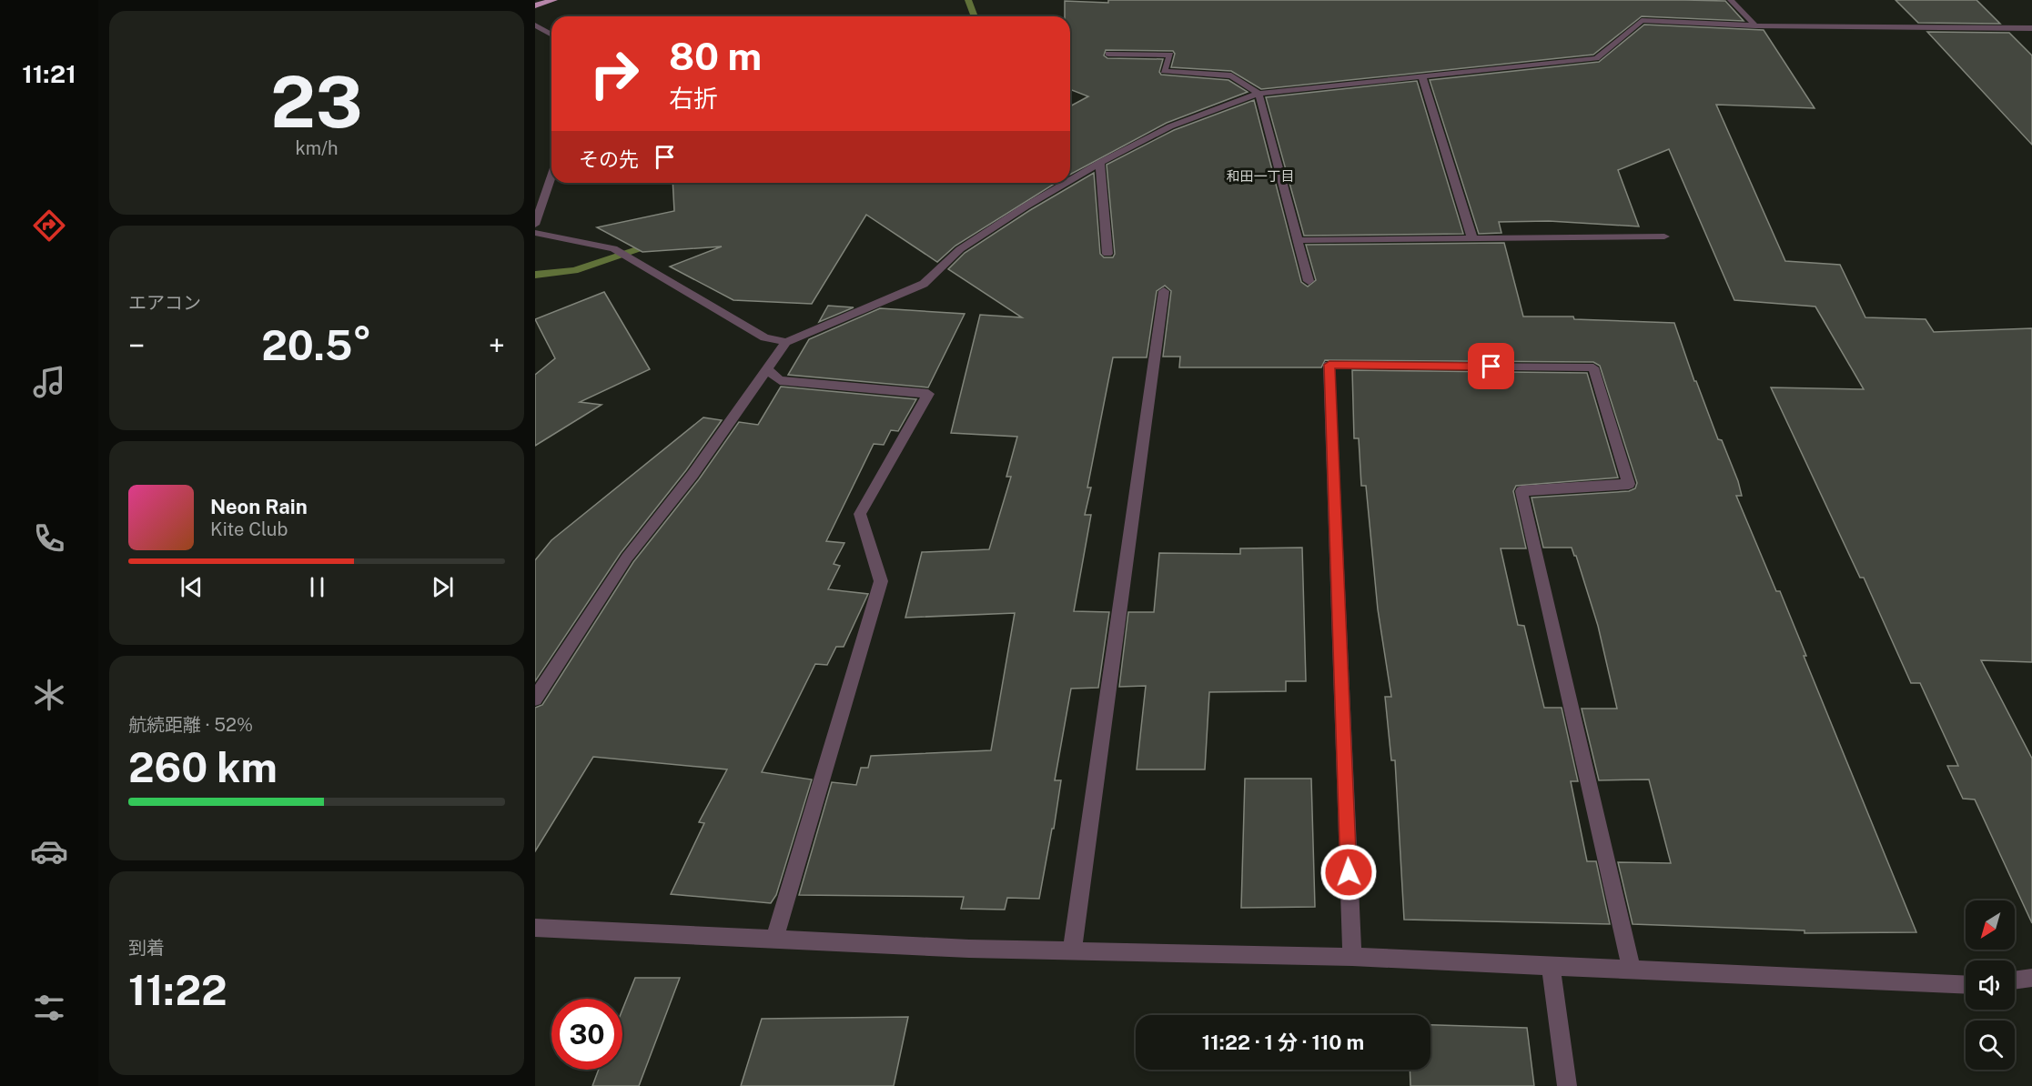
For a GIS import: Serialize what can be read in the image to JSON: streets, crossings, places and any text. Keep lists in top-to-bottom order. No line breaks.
{"districts":["和田一丁目"],"north":"bottom left","page":{"tabs":"11:21","tile":[["23","km/h"],"エアコン",["航続距離 · 52%","260 km"],["到着","11:22"]],"turn":["80 m","右折"],"then":"その先","heat":["−","20.5°","+"],"song":["Neon Rain","Kite Club"],"limit":"30","trip":"11:22 · 1 分 · 110 m"}}
